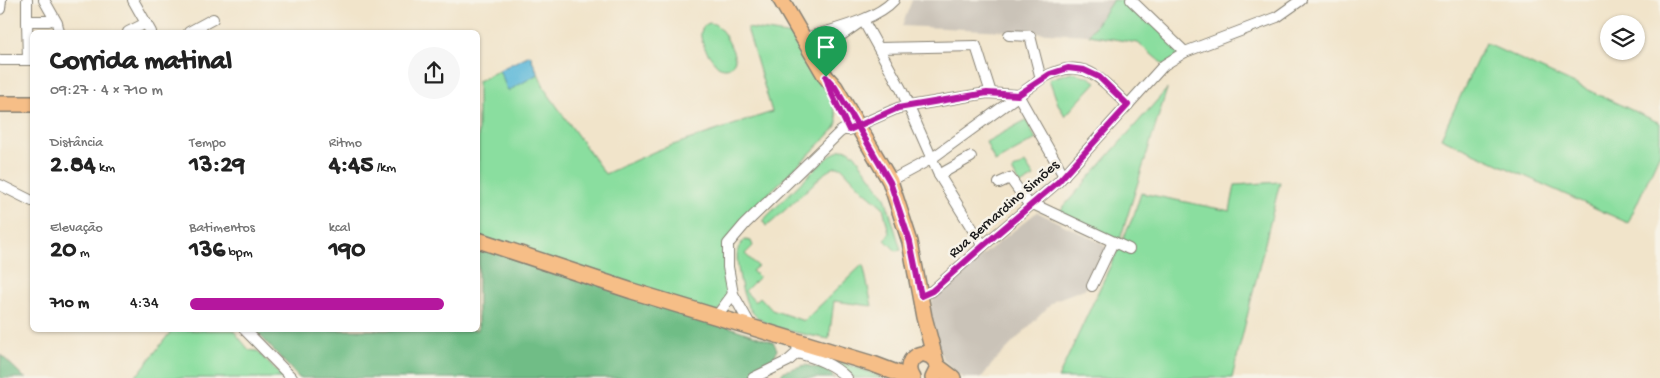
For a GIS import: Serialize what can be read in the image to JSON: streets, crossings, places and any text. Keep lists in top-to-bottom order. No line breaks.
{"streets":{"street":["Rua Bernardino Simões"]},"page":{"heading":["Corrida matinal","09:27 · 4 × 710 m"],"stats":[["Distância","2.84 km"],["Tempo","13:29"],["Ritmo","4:45 /km"],["Elevação","20 m"],["Batimentos","136 bpm"],["kcal","190"]],"list":[{"name":"710 m","note":"4:34"}]}}
